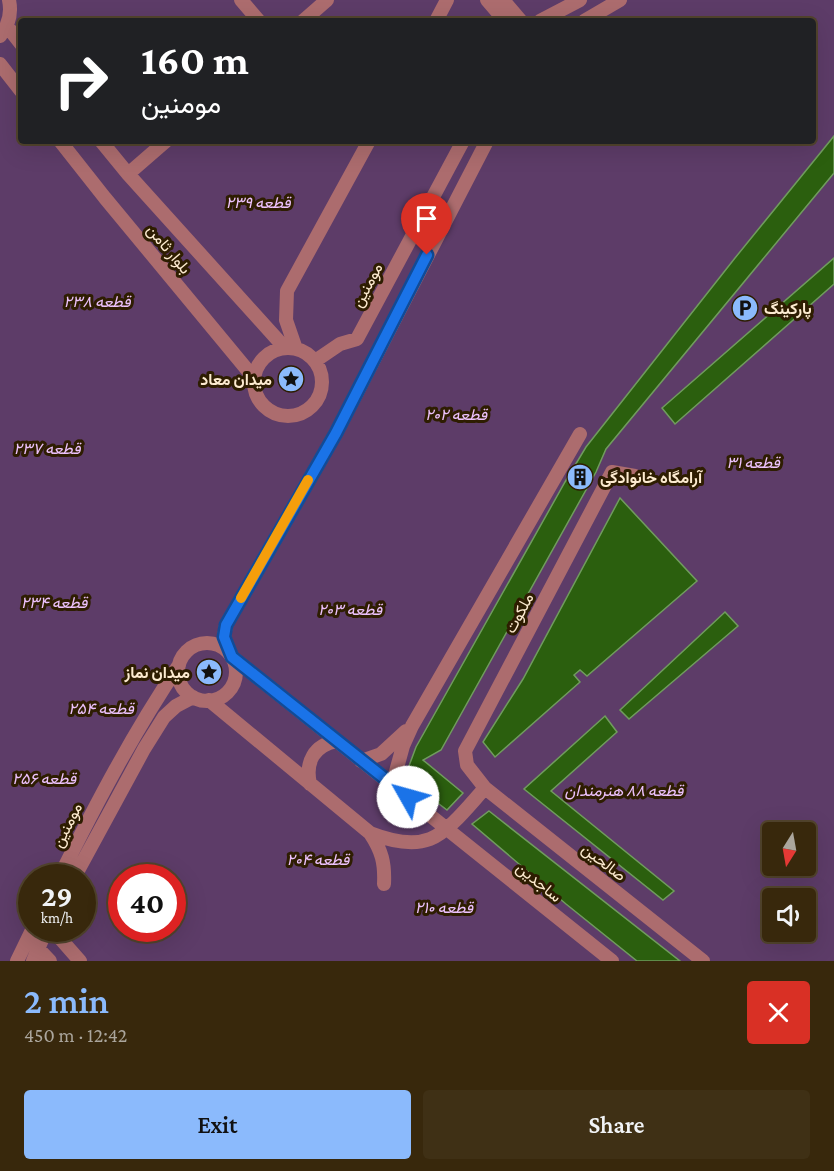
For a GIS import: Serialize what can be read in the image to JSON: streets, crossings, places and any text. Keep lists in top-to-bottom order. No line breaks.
{"streets":{"street":["بلوار ثامن","مومنین","ملکوت","صالحین","ساجدین"]},"crossings":[["بلوار ثامن","مومنین"],["مومنین","ساجدین"],["ملکوت","صالحین"]],"parks":["قطعه ۲۳۹","قطعه ۲۳۸","قطعه ۲۰۲","قطعه ۲۳۷","قطعه ۳۱","قطعه ۲۳۴","قطعه ۲۰۳","قطعه ۲۵۴","قطعه ۲۵۶","قطعه ۸۸ هنرمندان","قطعه ۲۰۴","قطعه ۲۱۰"],"places":{"parking":["پارکینگ"],"place":["میدان معاد","میدان نماز"],"building":["آرامگاه خانوادگی"]},"north":"bottom","page":{"turn":["160 m","مومنین"],"speed":"29 km/h","limit":"40","heading":["2 min","450 m · 12:42"],"buttons":["Exit","Share"]}}
